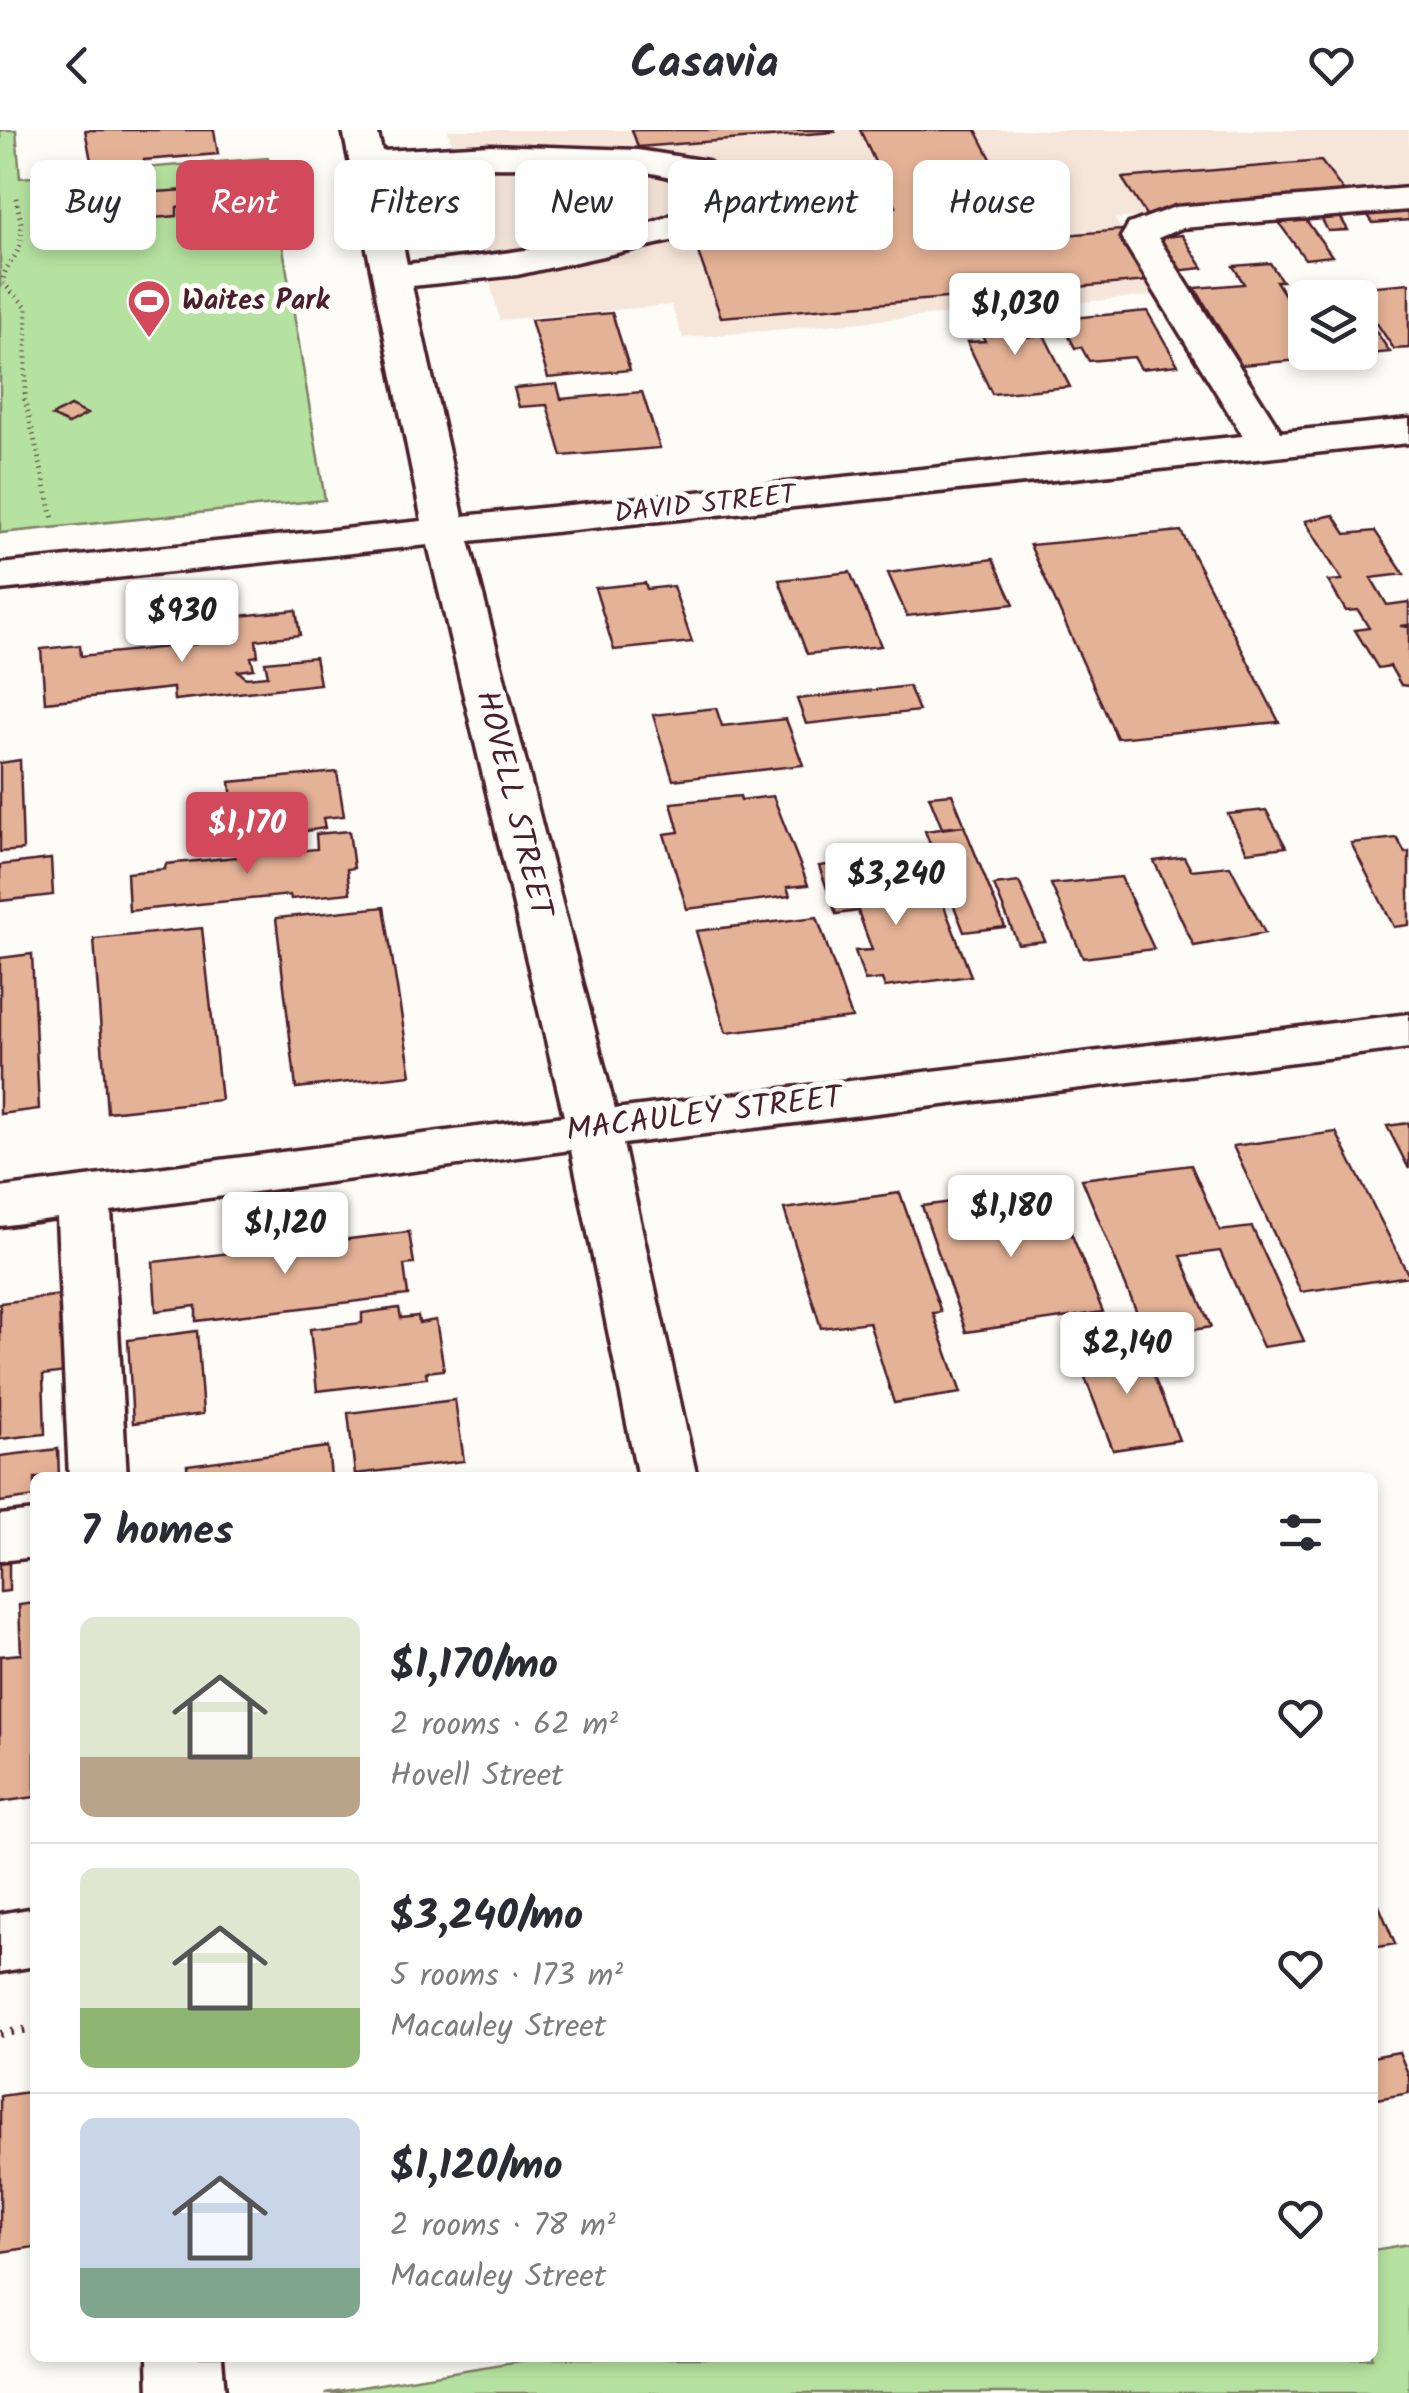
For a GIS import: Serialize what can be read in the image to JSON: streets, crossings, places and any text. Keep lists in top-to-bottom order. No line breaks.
{"streets":{"street":["DAVID STREET","HOVELL STREET","MACAULEY STREET"]},"crossings":[["DAVID STREET","HOVELL STREET"],["HOVELL STREET","MACAULEY STREET"]],"places":{"sports":["Waites Park"]},"page":{"header":"Casavia","chip":["Buy","Rent","Filters","New","Apartment","House"],"price":["$1,030","$930","$1,170","$3,240","$1,180","$1,120","$2,140"],"heading":"7 homes","list":[{"name":"$1,170/mo","note":"2 rooms · 62 m² · Hovell Street"},{"name":"$3,240/mo","note":"5 rooms · 173 m² · Macauley Street"},{"name":"$1,120/mo","note":"2 rooms · 78 m² · Macauley Street"}]}}
